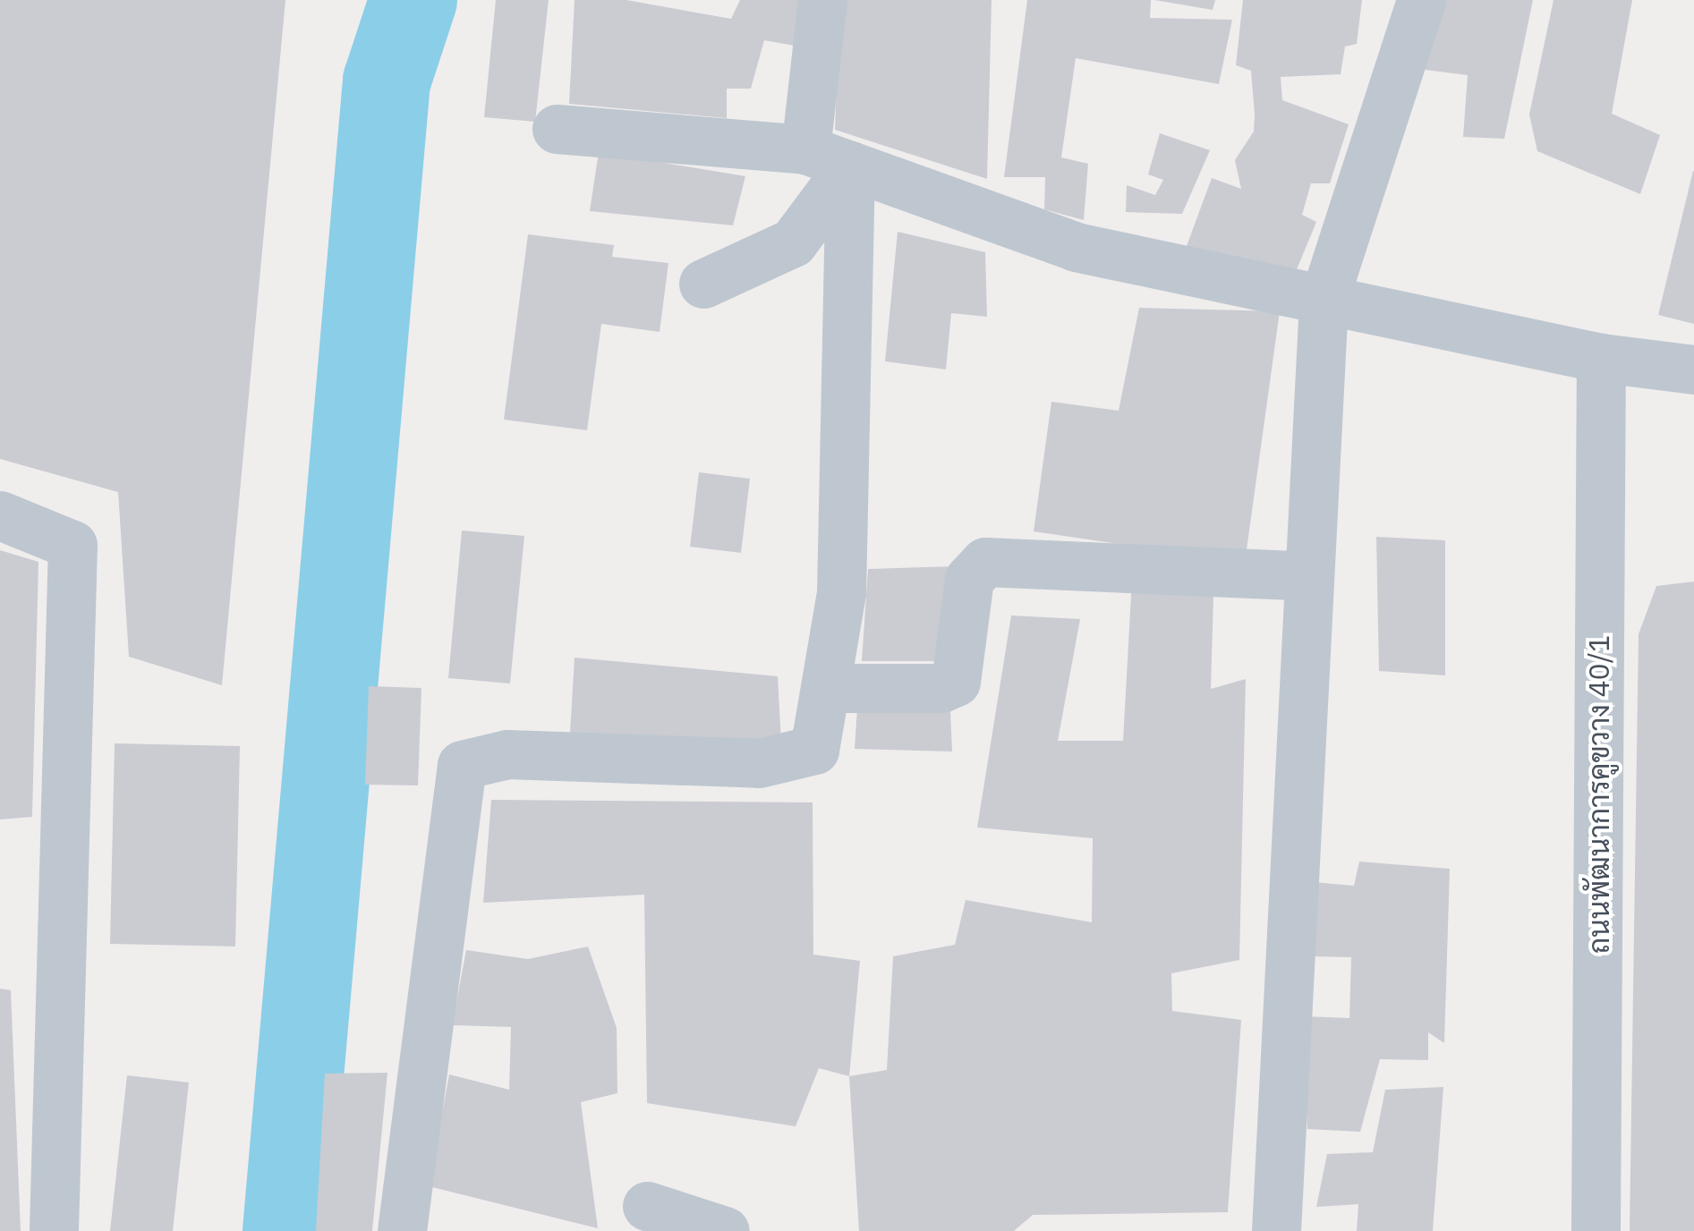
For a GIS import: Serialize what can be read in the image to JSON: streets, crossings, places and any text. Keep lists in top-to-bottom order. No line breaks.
{"streets":{"street":["ถนนพัฒนาการคูขวาง 40/1"]}}
